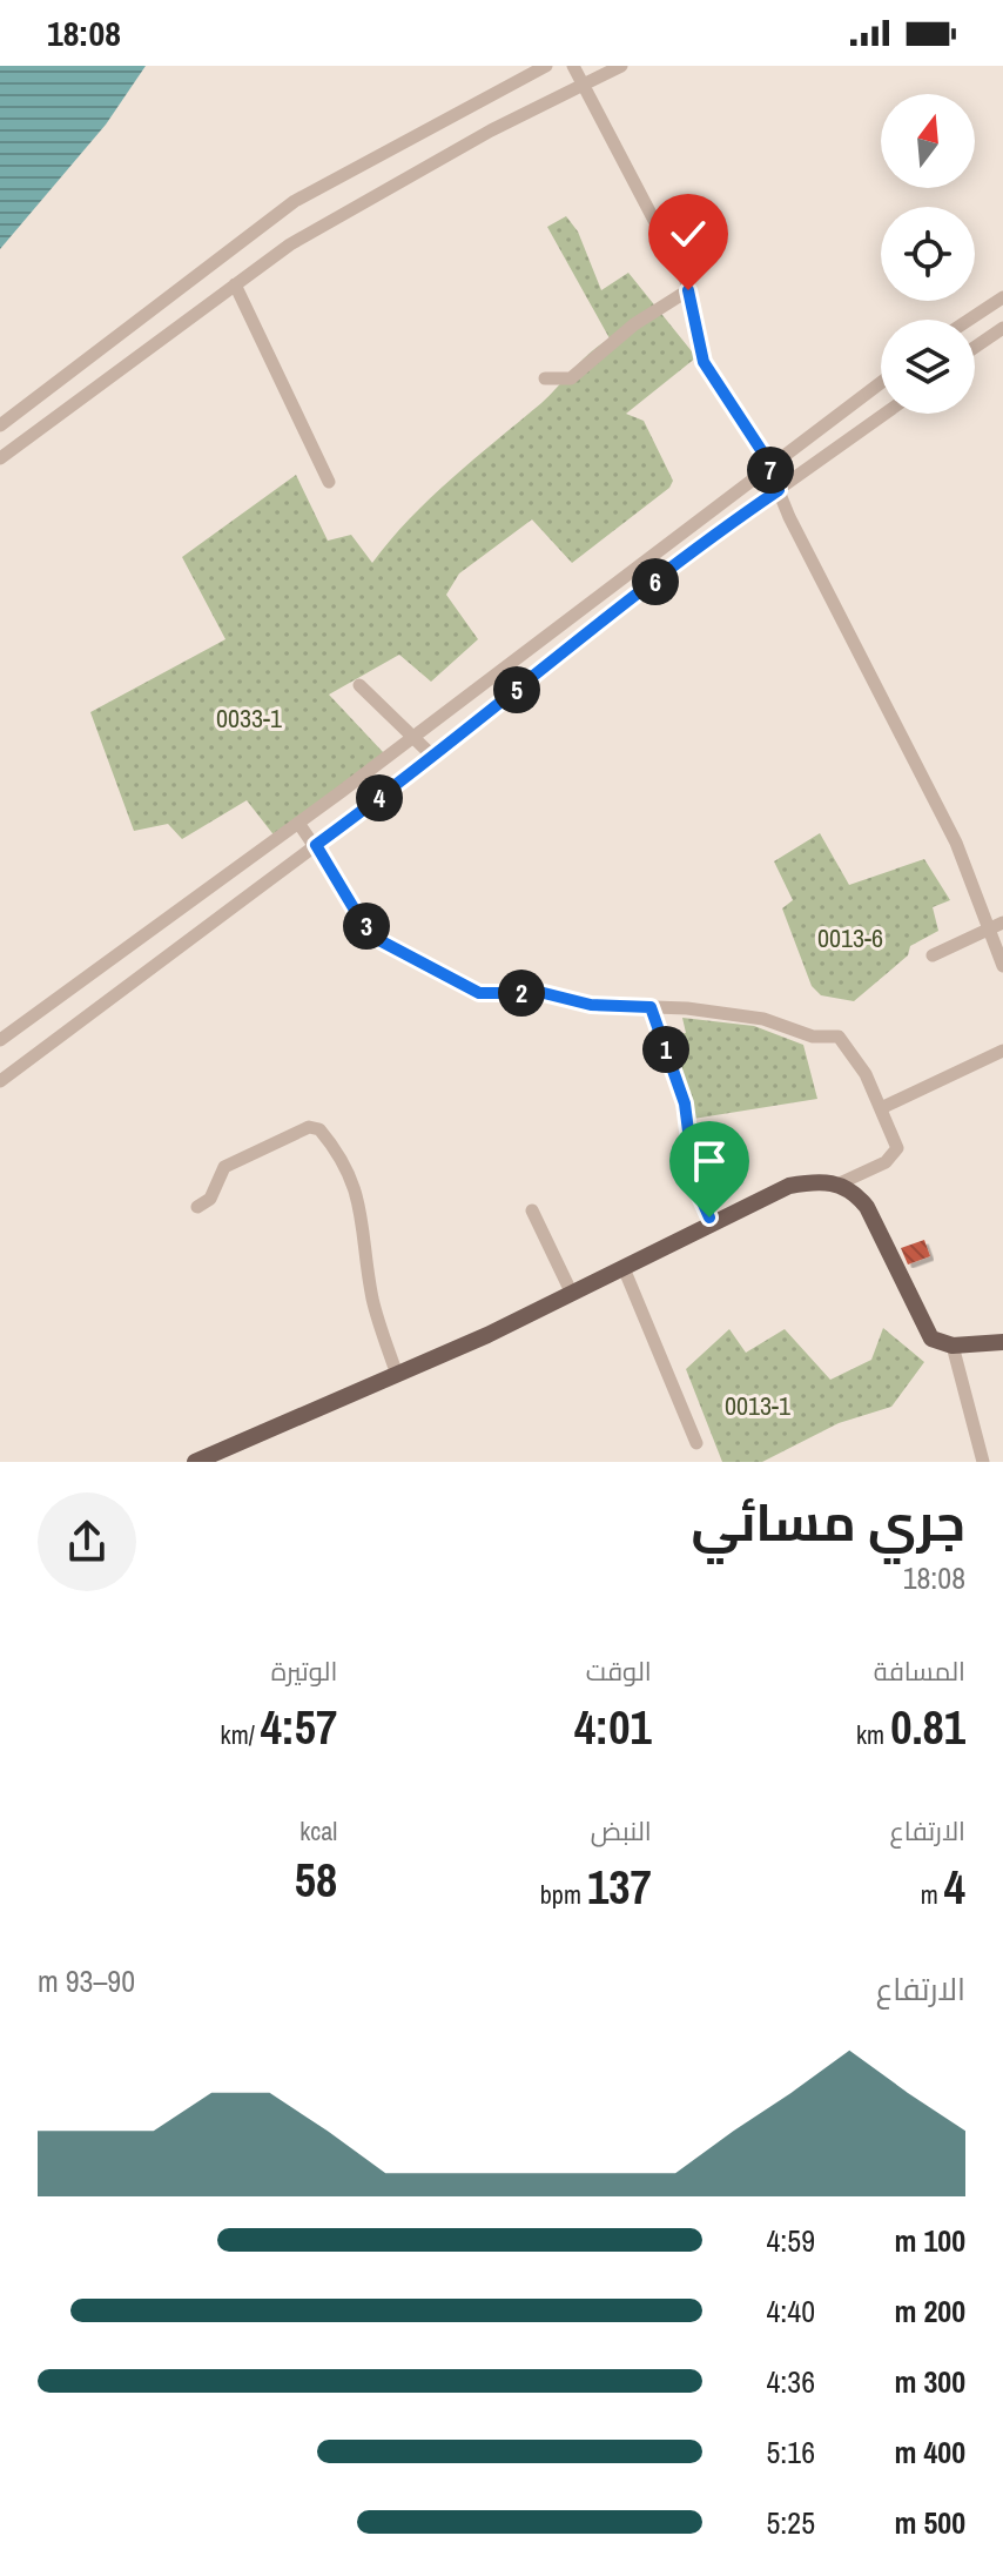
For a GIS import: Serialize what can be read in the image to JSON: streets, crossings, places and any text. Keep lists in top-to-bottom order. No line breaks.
{"parks":["0033-1","0013-6","0013-1"],"north":"top","page":{"status":"18:08","pins":["7","6","5","4","3","2","1"],"heading":["جري مسائي","18:08"],"stats":[["المسافة","0.81 km"],["الوقت","4:01"],["الوتيرة","4:57 /km"],["الارتفاع","4 m"],["النبض","137 bpm"],["kcal","58"]],"chart":["الارتفاع","90–93 m"],"list":[{"name":"100 m","note":"4:59"},{"name":"200 m","note":"4:40"},{"name":"300 m","note":"4:36"},{"name":"400 m","note":"5:16"},{"name":"500 m","note":"5:25"}]}}
